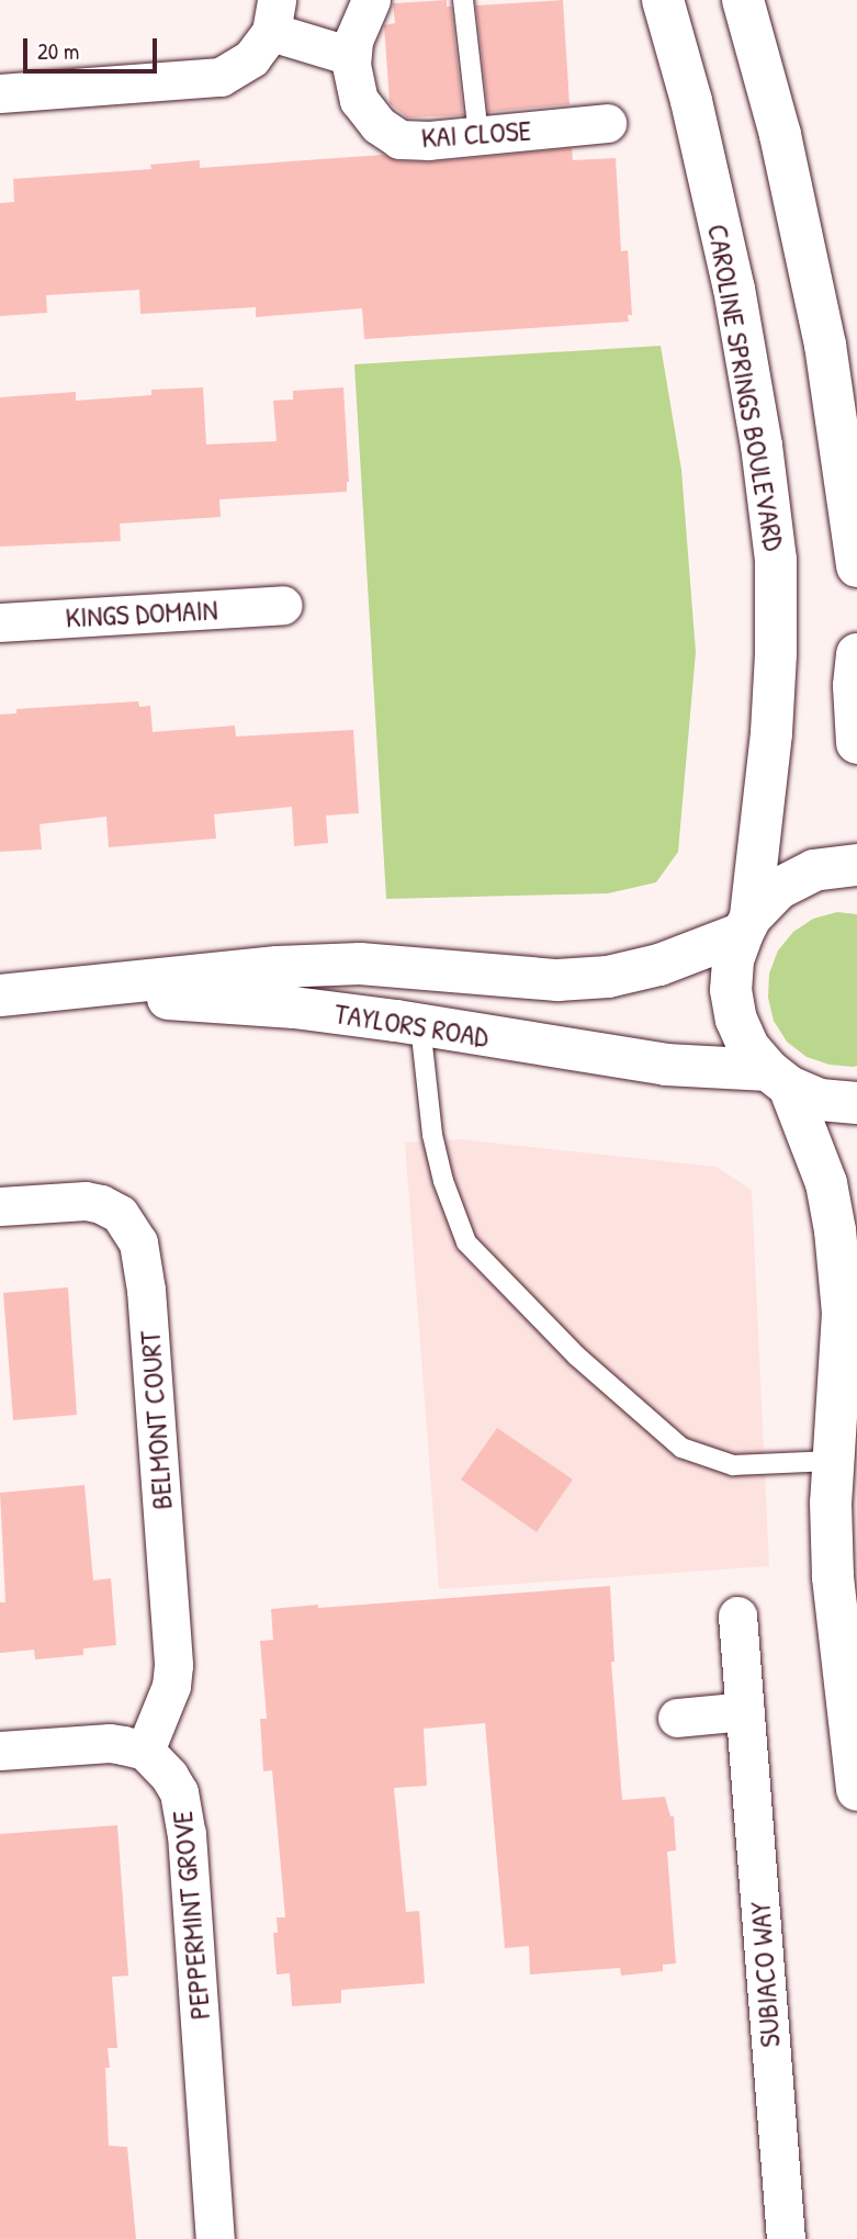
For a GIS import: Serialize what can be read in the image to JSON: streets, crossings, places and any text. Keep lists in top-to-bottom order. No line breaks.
{"streets":{"main road":["CAROLINE SPRINGS BOULEVARD","TAYLORS ROAD"],"street":["KAI CLOSE","KINGS DOMAIN","BELMONT COURT","PEPPERMINT GROVE","SUBIACO WAY"]},"crossings":[["CAROLINE SPRINGS BOULEVARD","TAYLORS ROAD"],["BELMONT COURT","PEPPERMINT GROVE"]],"scale_bar":"20 m"}
